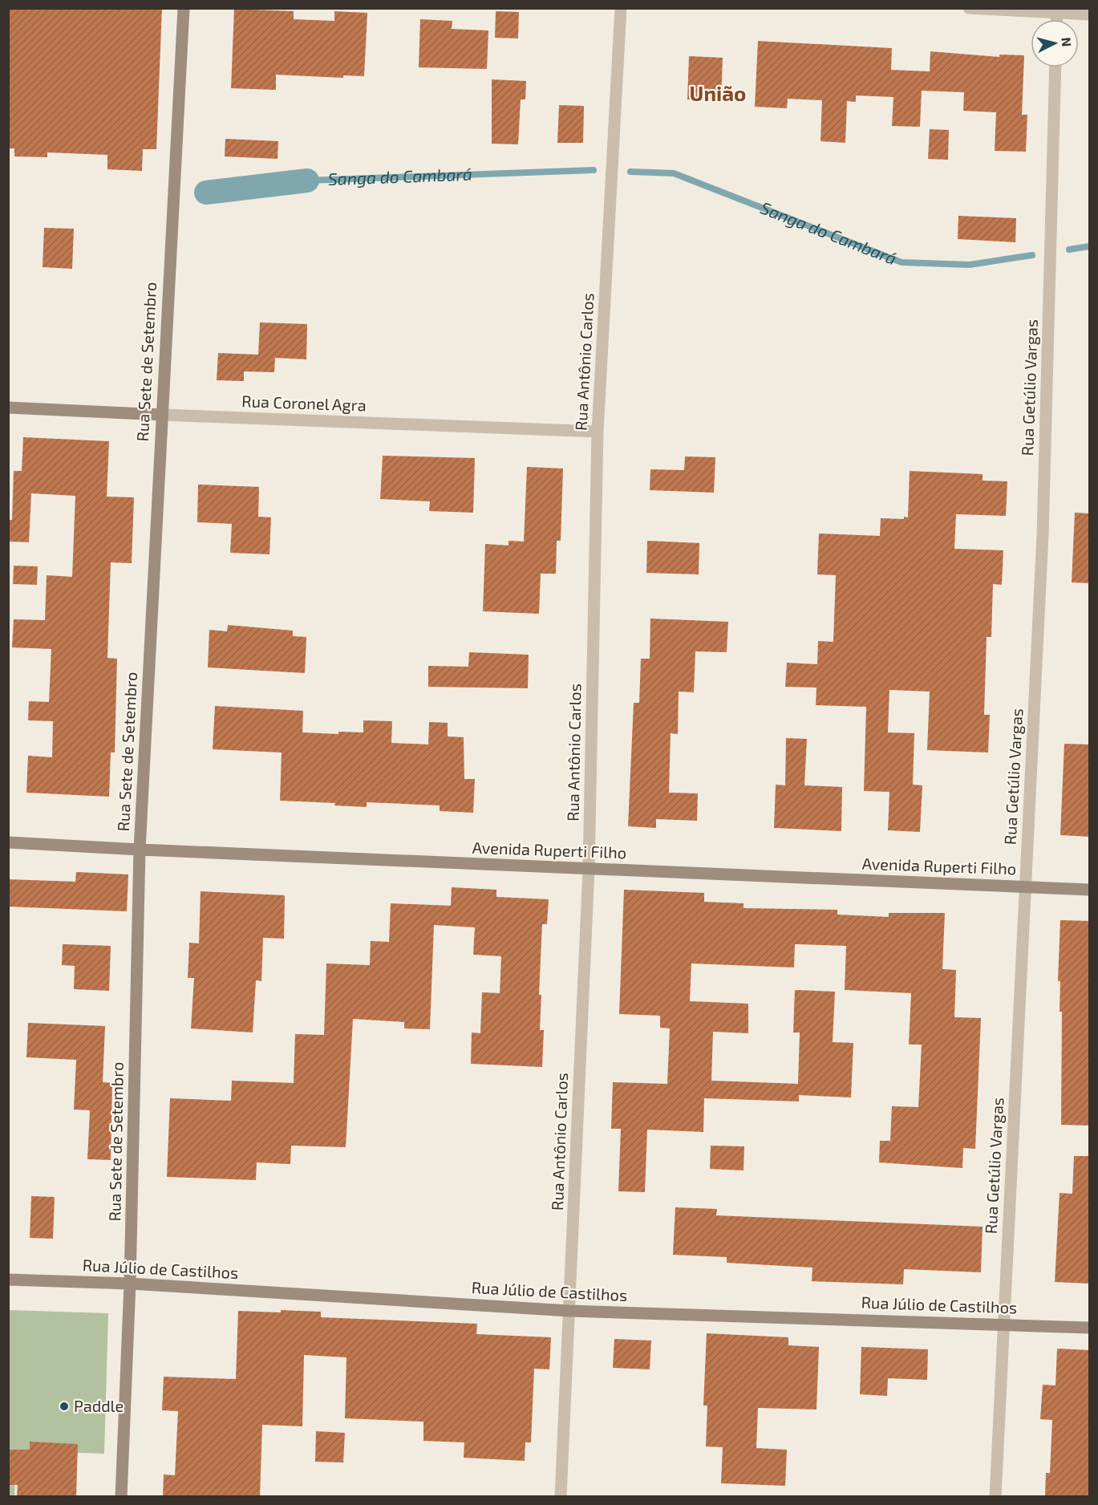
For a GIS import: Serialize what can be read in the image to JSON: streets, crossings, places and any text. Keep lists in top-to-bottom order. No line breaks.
{"streets":{"street":["Rua Sete de Setembro","Rua Antônio Carlos","Rua Getúlio Vargas","Rua Coronel Agra","Avenida Ruperti Filho","Rua Júlio de Castilhos"]},"crossings":[["Rua Sete de Setembro","Rua Coronel Agra"],["Rua Sete de Setembro","Avenida Ruperti Filho"],["Rua Sete de Setembro","Rua Júlio de Castilhos"],["Rua Antônio Carlos","Rua Coronel Agra"],["Rua Antônio Carlos","Avenida Ruperti Filho"],["Rua Antônio Carlos","Rua Júlio de Castilhos"],["Rua Getúlio Vargas","Avenida Ruperti Filho"],["Rua Getúlio Vargas","Rua Júlio de Castilhos"]],"districts":["União"],"water":["Sanga do Cambará"],"places":["Paddle"],"north":"right"}
